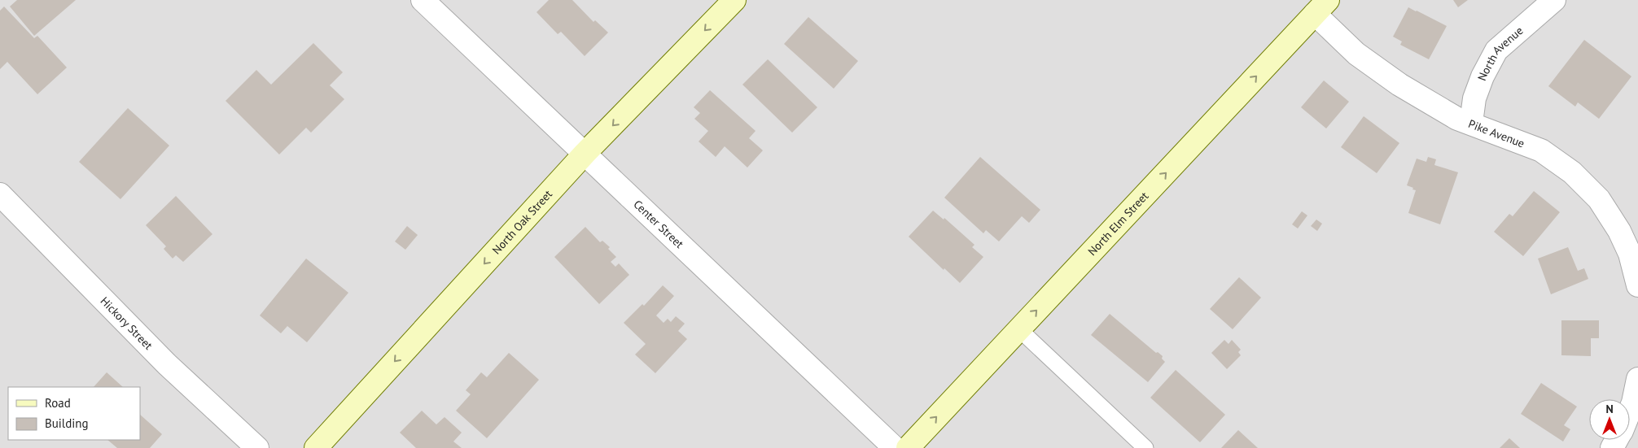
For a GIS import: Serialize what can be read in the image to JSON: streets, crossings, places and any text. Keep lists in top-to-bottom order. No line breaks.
{"streets":{"main road":["North Oak Street","North Elm Street"],"street":["North Avenue","Pike Avenue","Center Street","Hickory Street"]},"crossings":[["North Avenue","Pike Avenue"],["Pike Avenue","North Elm Street"],["North Oak Street","Center Street"]],"one_way":["North Oak Street","North Elm Street"],"legend":["Road","Building"],"north":"top"}
